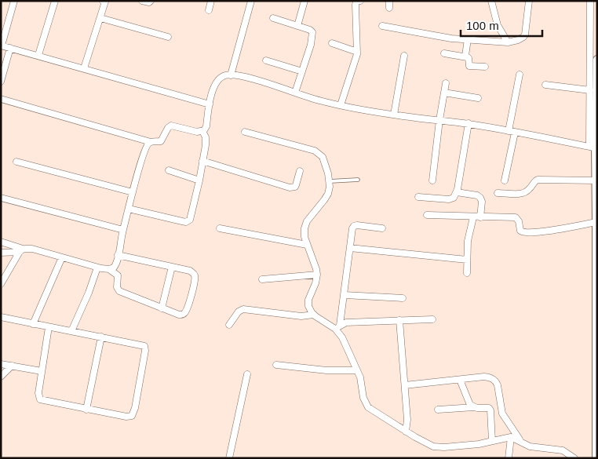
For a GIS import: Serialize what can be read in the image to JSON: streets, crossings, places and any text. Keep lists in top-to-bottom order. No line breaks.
{"scale_bar":"100 m"}
